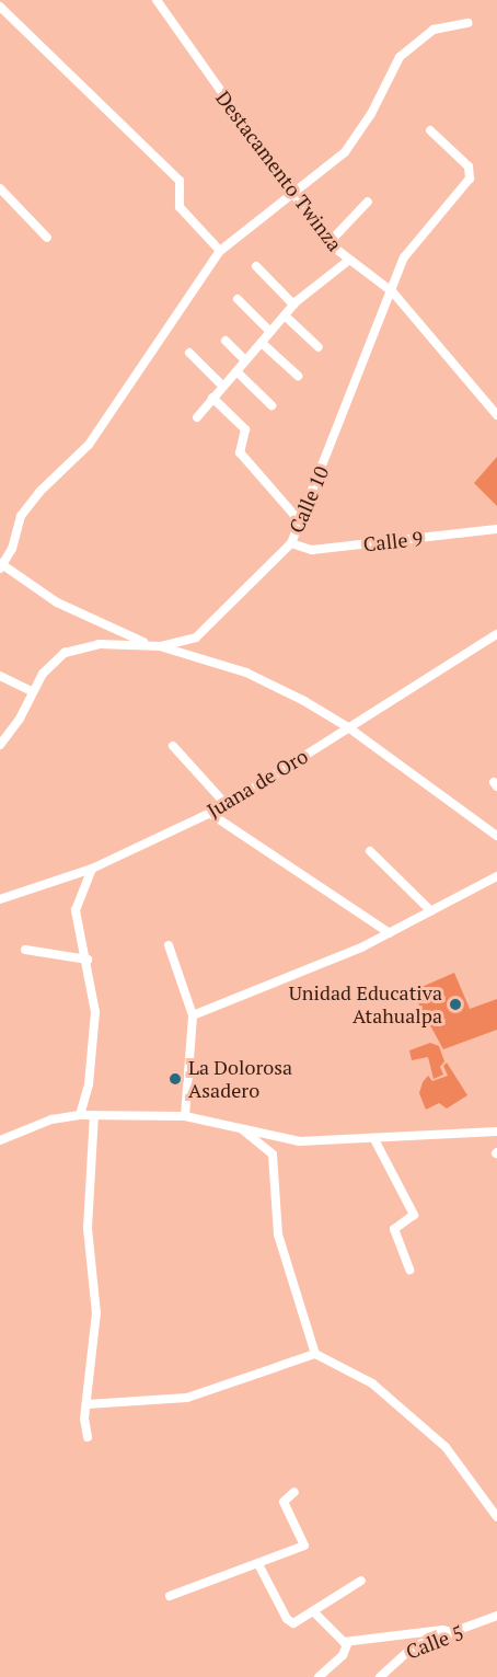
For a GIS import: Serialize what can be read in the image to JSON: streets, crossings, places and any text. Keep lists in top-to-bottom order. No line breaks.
{"streets":{"street":["Destacamento Twinza","Calle 10","Calle 9","Juana de Oro","Calle 5"]},"crossings":[["Destacamento Twinza","Calle 10"],["Calle 10","Calle 9"]],"places":["Unidad Educativa Atahualpa","La Dolorosa Asadero"]}
